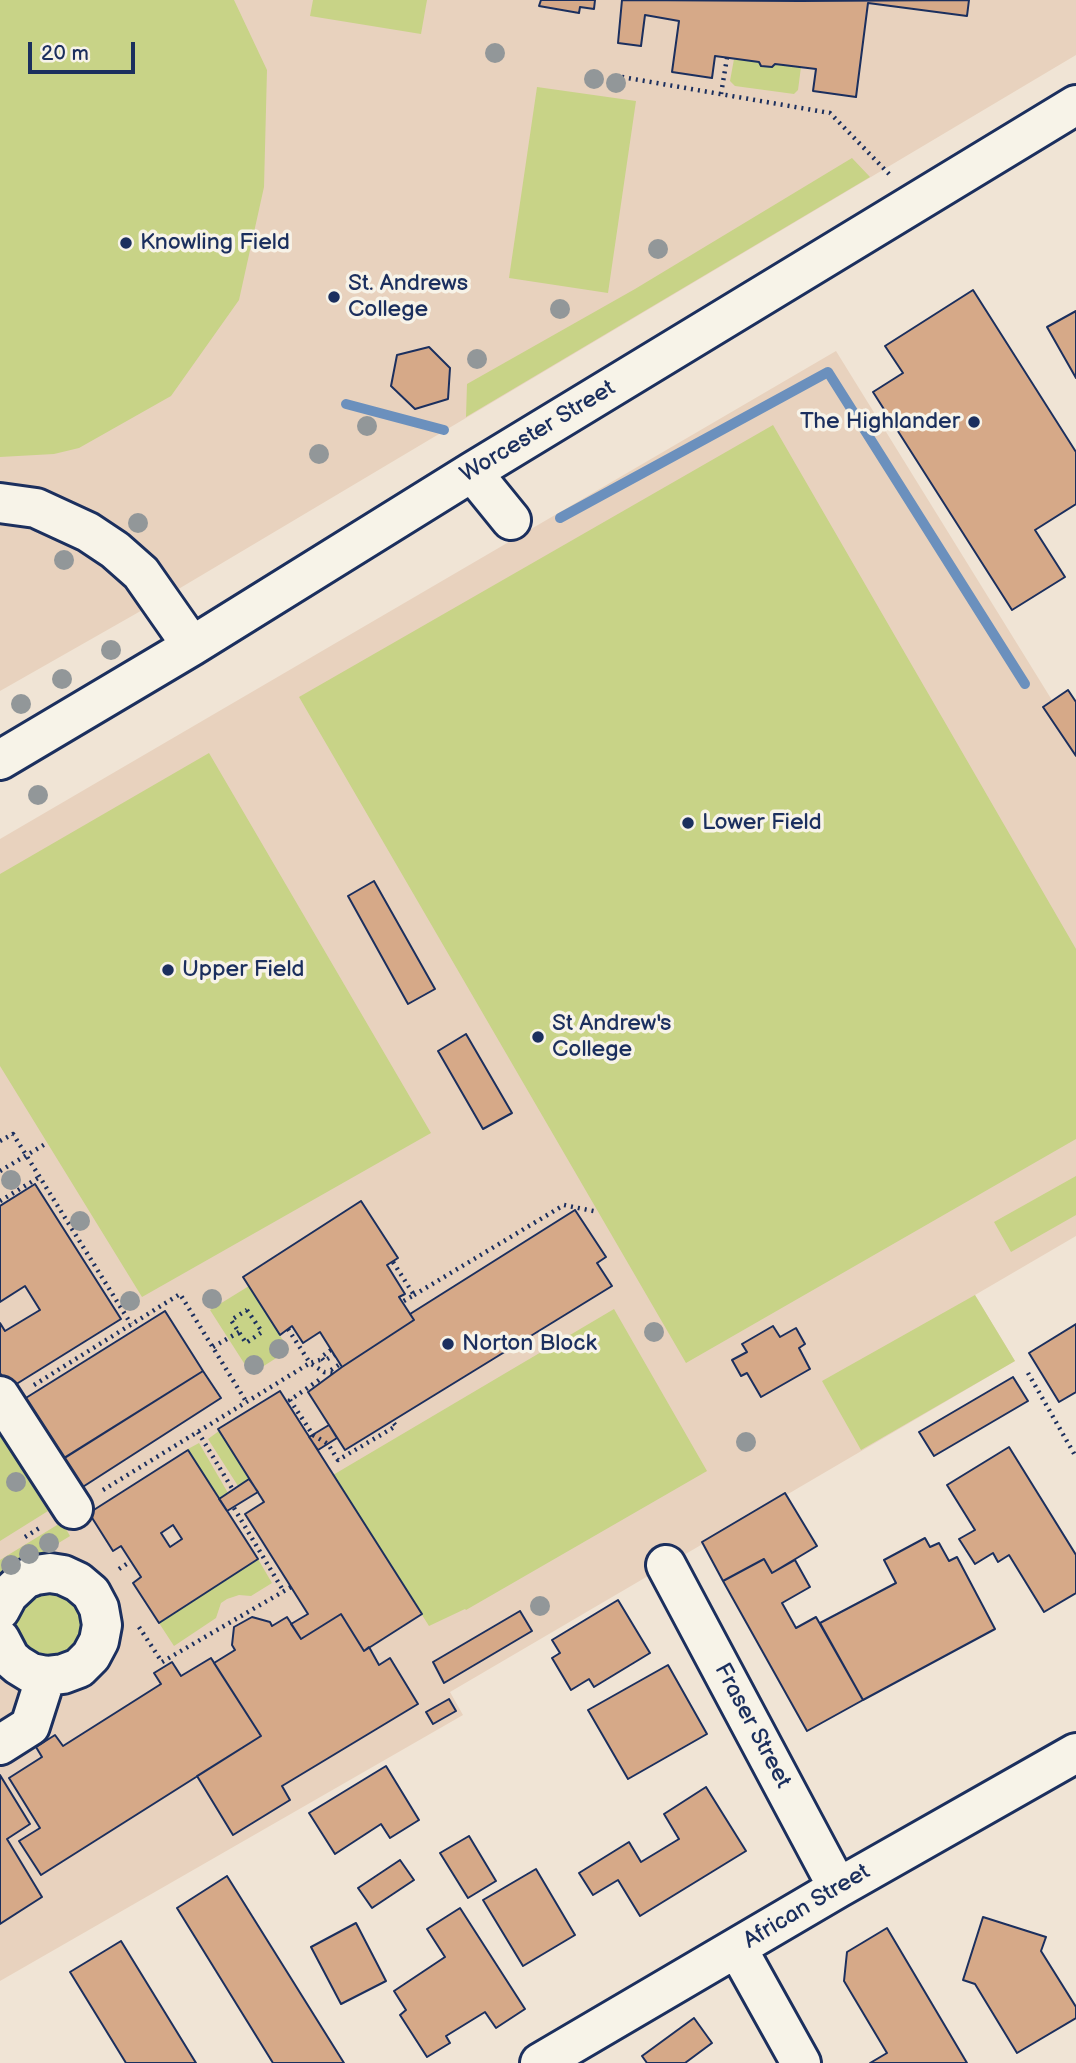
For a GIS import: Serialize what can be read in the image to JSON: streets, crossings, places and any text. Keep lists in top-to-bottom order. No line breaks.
{"streets":{"street":["Worcester Street","Fraser Street","African Street"]},"crossings":[["Fraser Street","African Street"]],"places":["Knowling Field","St. Andrews College","The Highlander","Lower Field","Upper Field","St Andrew's College","Norton Block"],"scale_bar":"20 m"}
